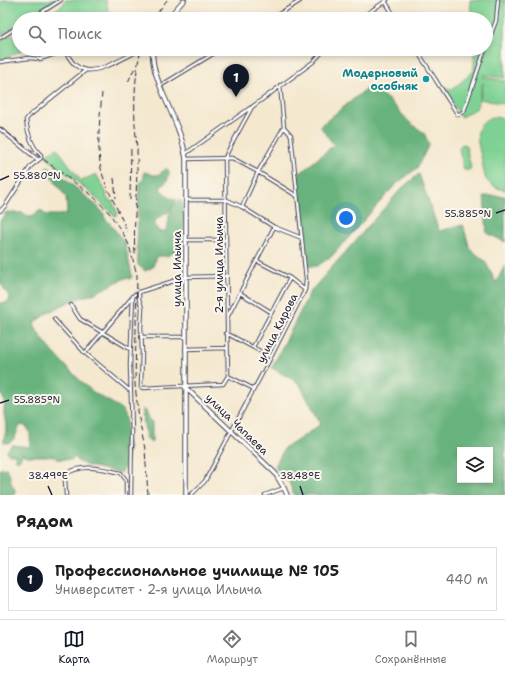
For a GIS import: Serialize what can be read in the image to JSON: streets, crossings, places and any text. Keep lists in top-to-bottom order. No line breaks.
{"streets":{"main road":["улица Ильича","улица Чапаева"],"street":["2-я улица Ильича","улица Кирова"]},"crossings":[["2-я улица Ильича","улица Кирова"],["улица Ильича","улица Чапаева"],["улица Кирова","улица Чапаева"]],"places":["Модерновый особняк"],"page":{"search":"Поиск","pins":"1","heading":"Рядом","list":[{"mark":"1","name":"Профессиональное училище № 105","note":"Университет · 2-я улица Ильича","value":"440 m"}],"nav":["Карта","Маршрут","Сохранённые"]},"coordinates":["55.880°N","55.885°N","38.49°E","38.48°E"]}
